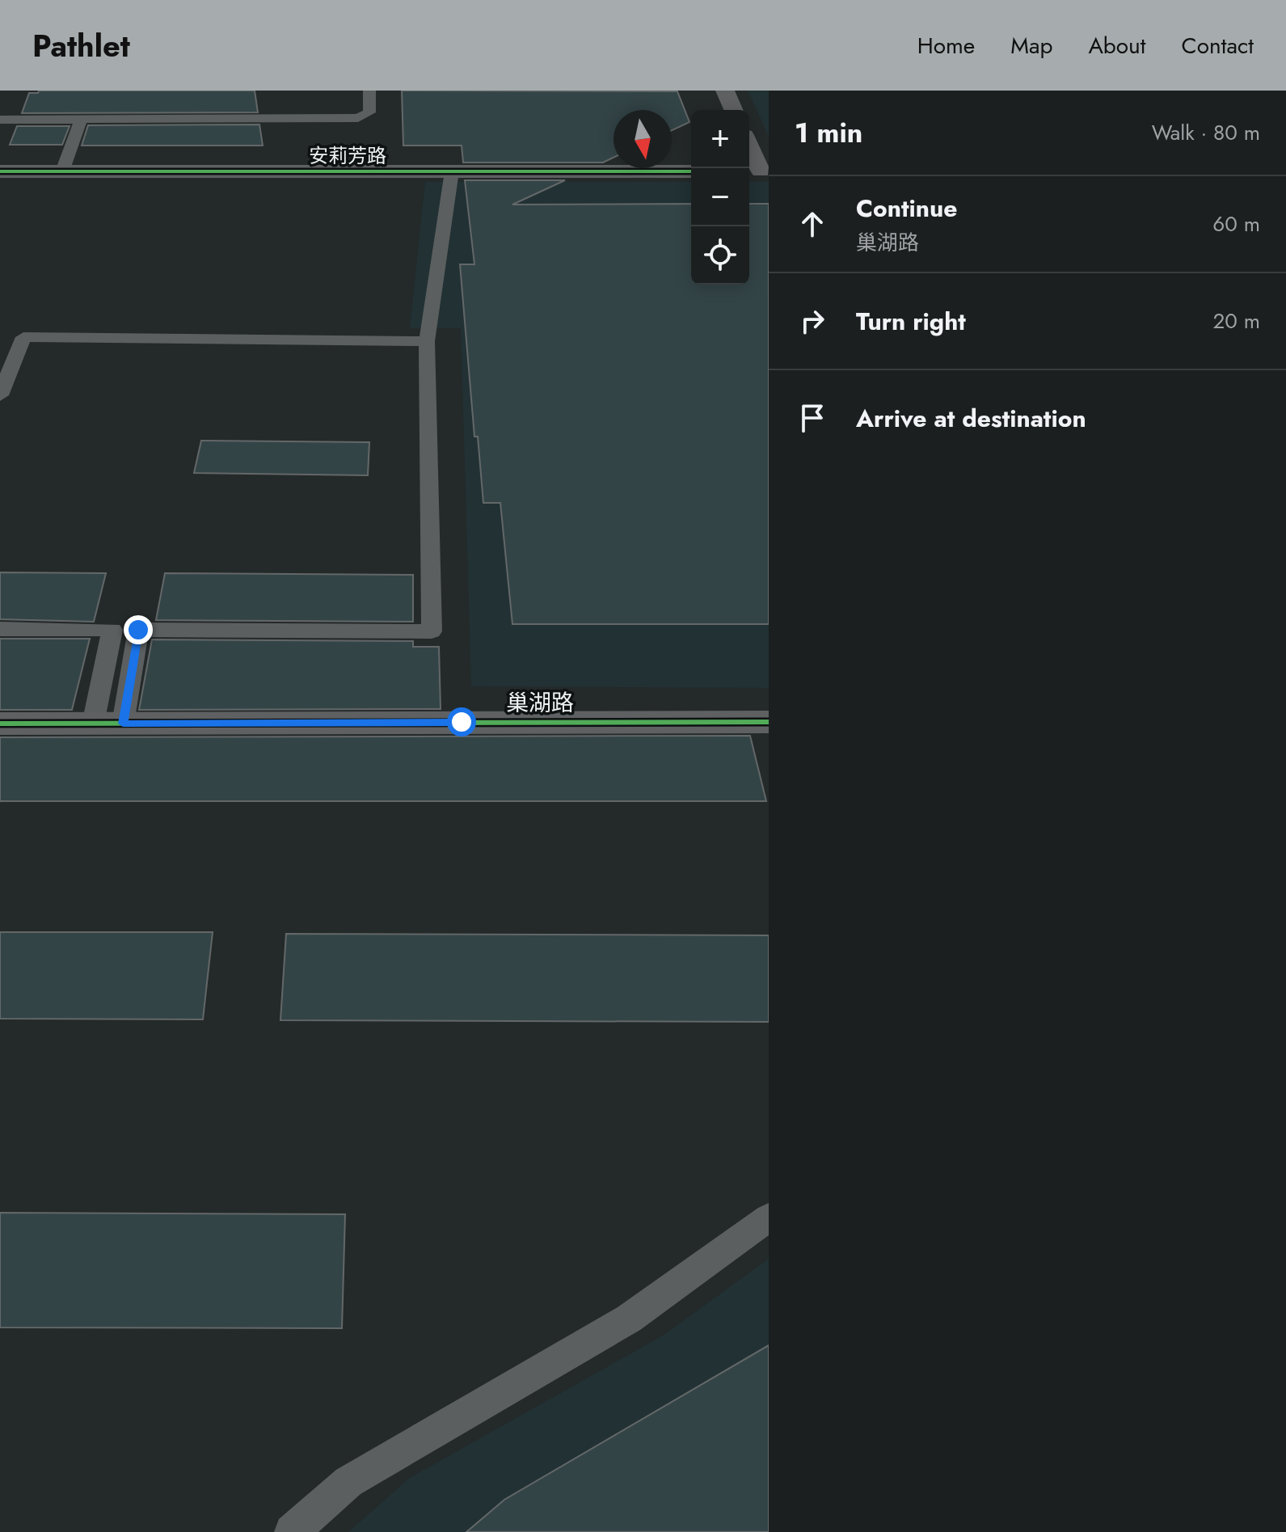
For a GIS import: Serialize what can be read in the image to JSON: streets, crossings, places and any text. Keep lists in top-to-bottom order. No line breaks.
{"streets":{"street":["安莉芳路","巢湖路"]},"north":"bottom","page":{"header":"Pathlet","nav":["Home","Map","About","Contact"],"heading":["1 min","Walk · 80 m"],"map_buttons":["+","−"],"list":[["Continue","巢湖路","60 m"],["Turn right","20 m"],"Arrive at destination"]}}
